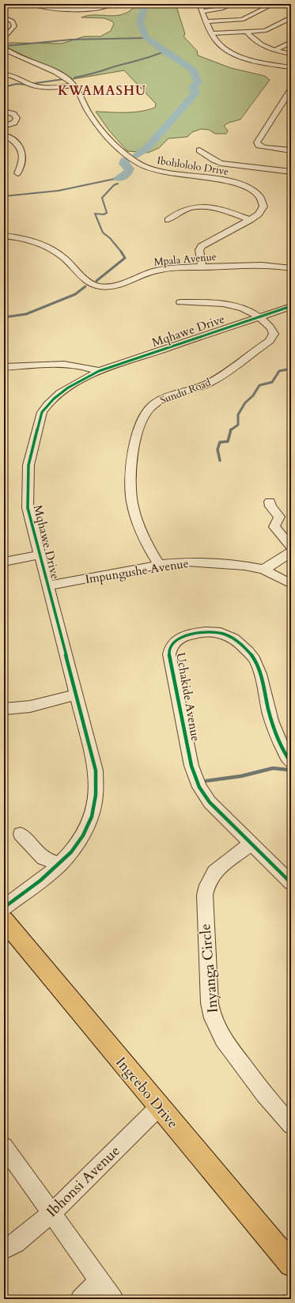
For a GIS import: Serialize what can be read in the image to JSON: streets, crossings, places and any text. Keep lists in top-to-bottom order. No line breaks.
{"streets":{"main road":["Ingcebo Drive"],"street":["Ibohlololo Drive","Mpala Avenue","Mqhawe Drive","Sundu Road","Impungushe Avenue","Uchakide Avenue","Inyanga Circle","Ibhonsi Avenue"]},"crossings":[["Ibohlololo Drive","Mpala Avenue"],["Mqhawe Drive","Sundu Road"],["Mqhawe Drive","Impungushe Avenue"],["Sundu Road","Impungushe Avenue"],["Uchakide Avenue","Inyanga Circle"],["Ingcebo Drive","Ibhonsi Avenue"]],"districts":["KWAMASHU"]}
